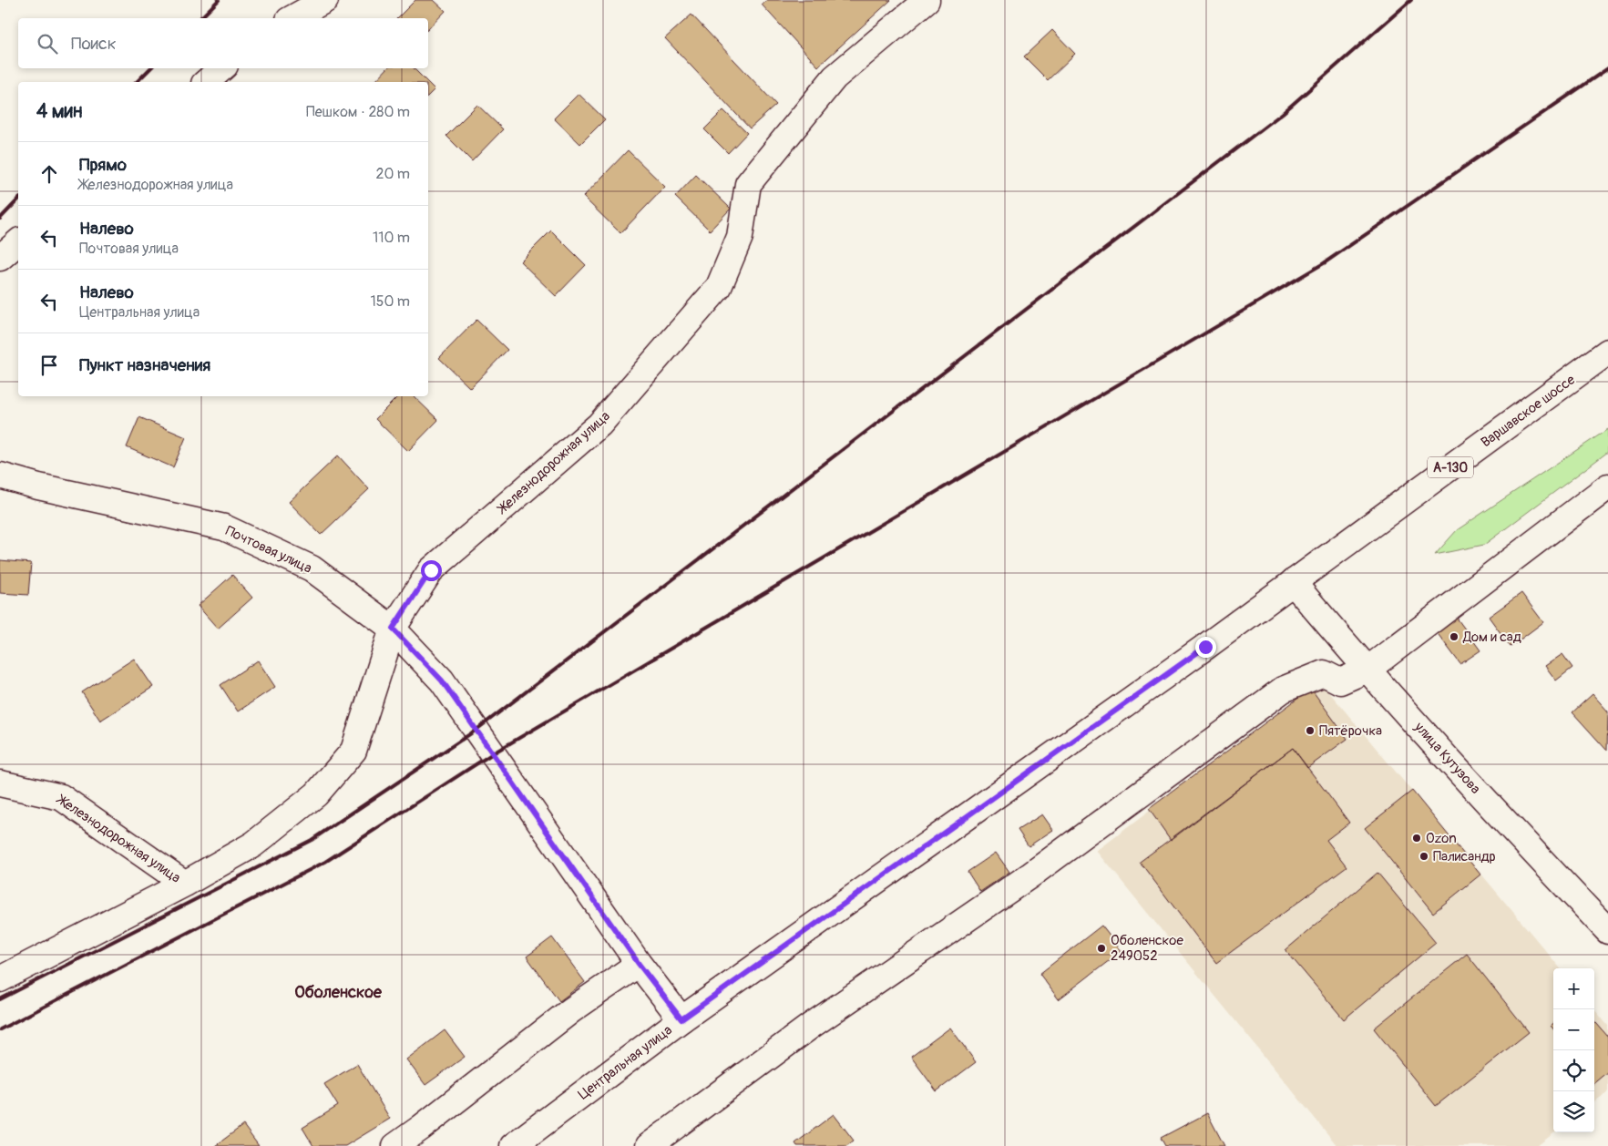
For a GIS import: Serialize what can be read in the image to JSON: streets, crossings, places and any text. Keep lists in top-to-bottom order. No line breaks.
{"streets":{"street":["Варшавское шоссе","Железнодорожная улица","А-130","Почтовая улица","улица Кутузова","Центральная улица"]},"crossings":[["Варшавское шоссе","улица Кутузова"],["Варшавское шоссе","Центральная улица"],["Железнодорожная улица","Почтовая улица"],["Почтовая улица","Центральная улица"],["улица Кутузова","Центральная улица"]],"districts":["Оболенское"],"places":["Дом и сад","Пятёрочка","Ozon","Палисандр","Оболенское 249052"],"page":{"search":"Поиск","heading":["4 мин","Пешком · 280 m"],"list":[["Прямо","Железнодорожная улица","20 m"],["Налево","Почтовая улица","110 m"],["Налево","Центральная улица","150 m"],"Пункт назначения"],"map_buttons":["+","−"]}}
